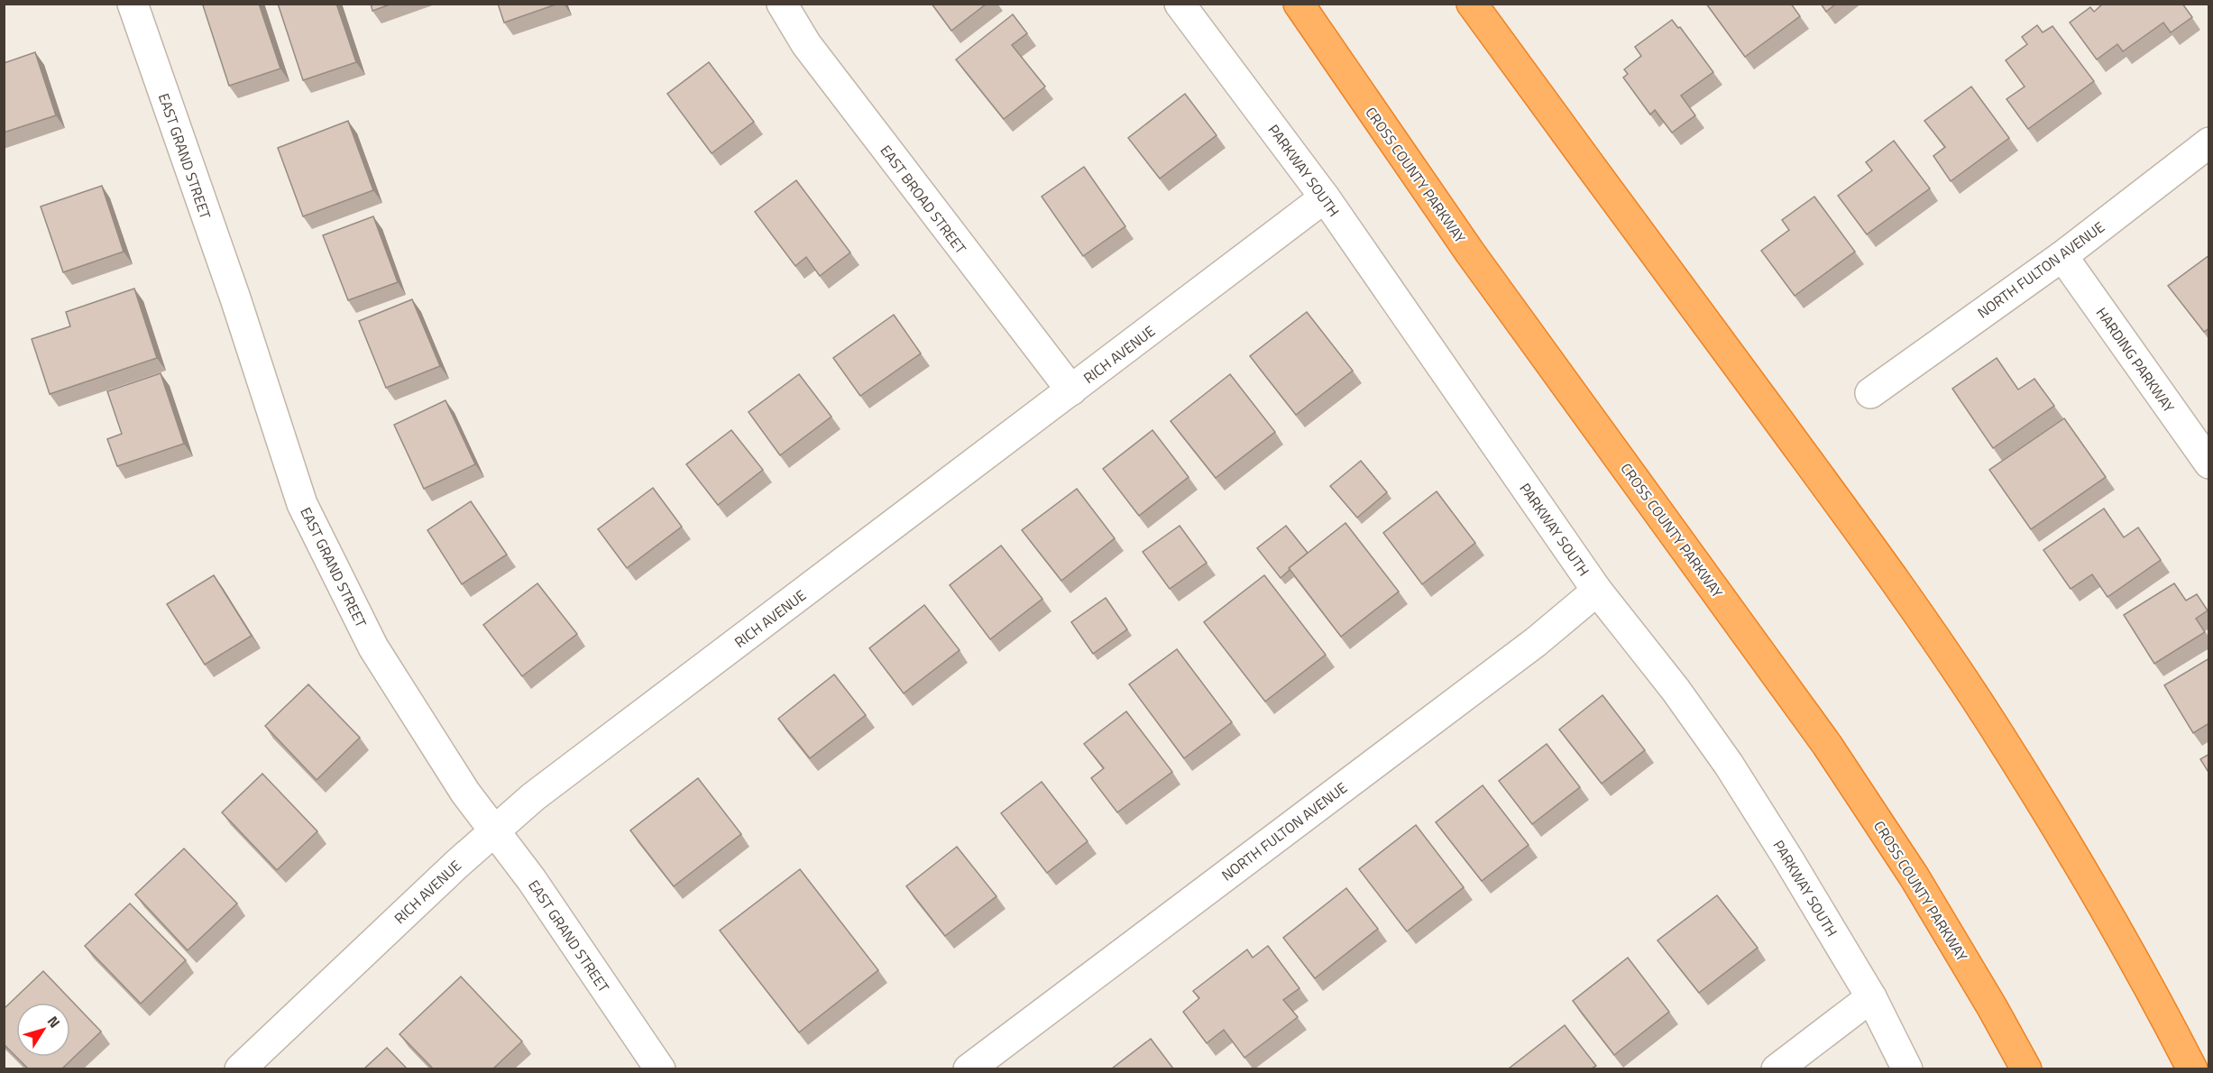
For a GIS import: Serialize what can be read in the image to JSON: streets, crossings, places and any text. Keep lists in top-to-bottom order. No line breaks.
{"streets":{"highway":["CROSS COUNTY PARKWAY"],"street":["EAST GRAND STREET","PARKWAY SOUTH","EAST BROAD STREET","NORTH FULTON AVENUE","RICH AVENUE","HARDING PARKWAY"]},"crossings":[["EAST GRAND STREET","RICH AVENUE"],["PARKWAY SOUTH","NORTH FULTON AVENUE"],["PARKWAY SOUTH","RICH AVENUE"],["EAST BROAD STREET","RICH AVENUE"],["NORTH FULTON AVENUE","HARDING PARKWAY"]],"north":"top right"}
